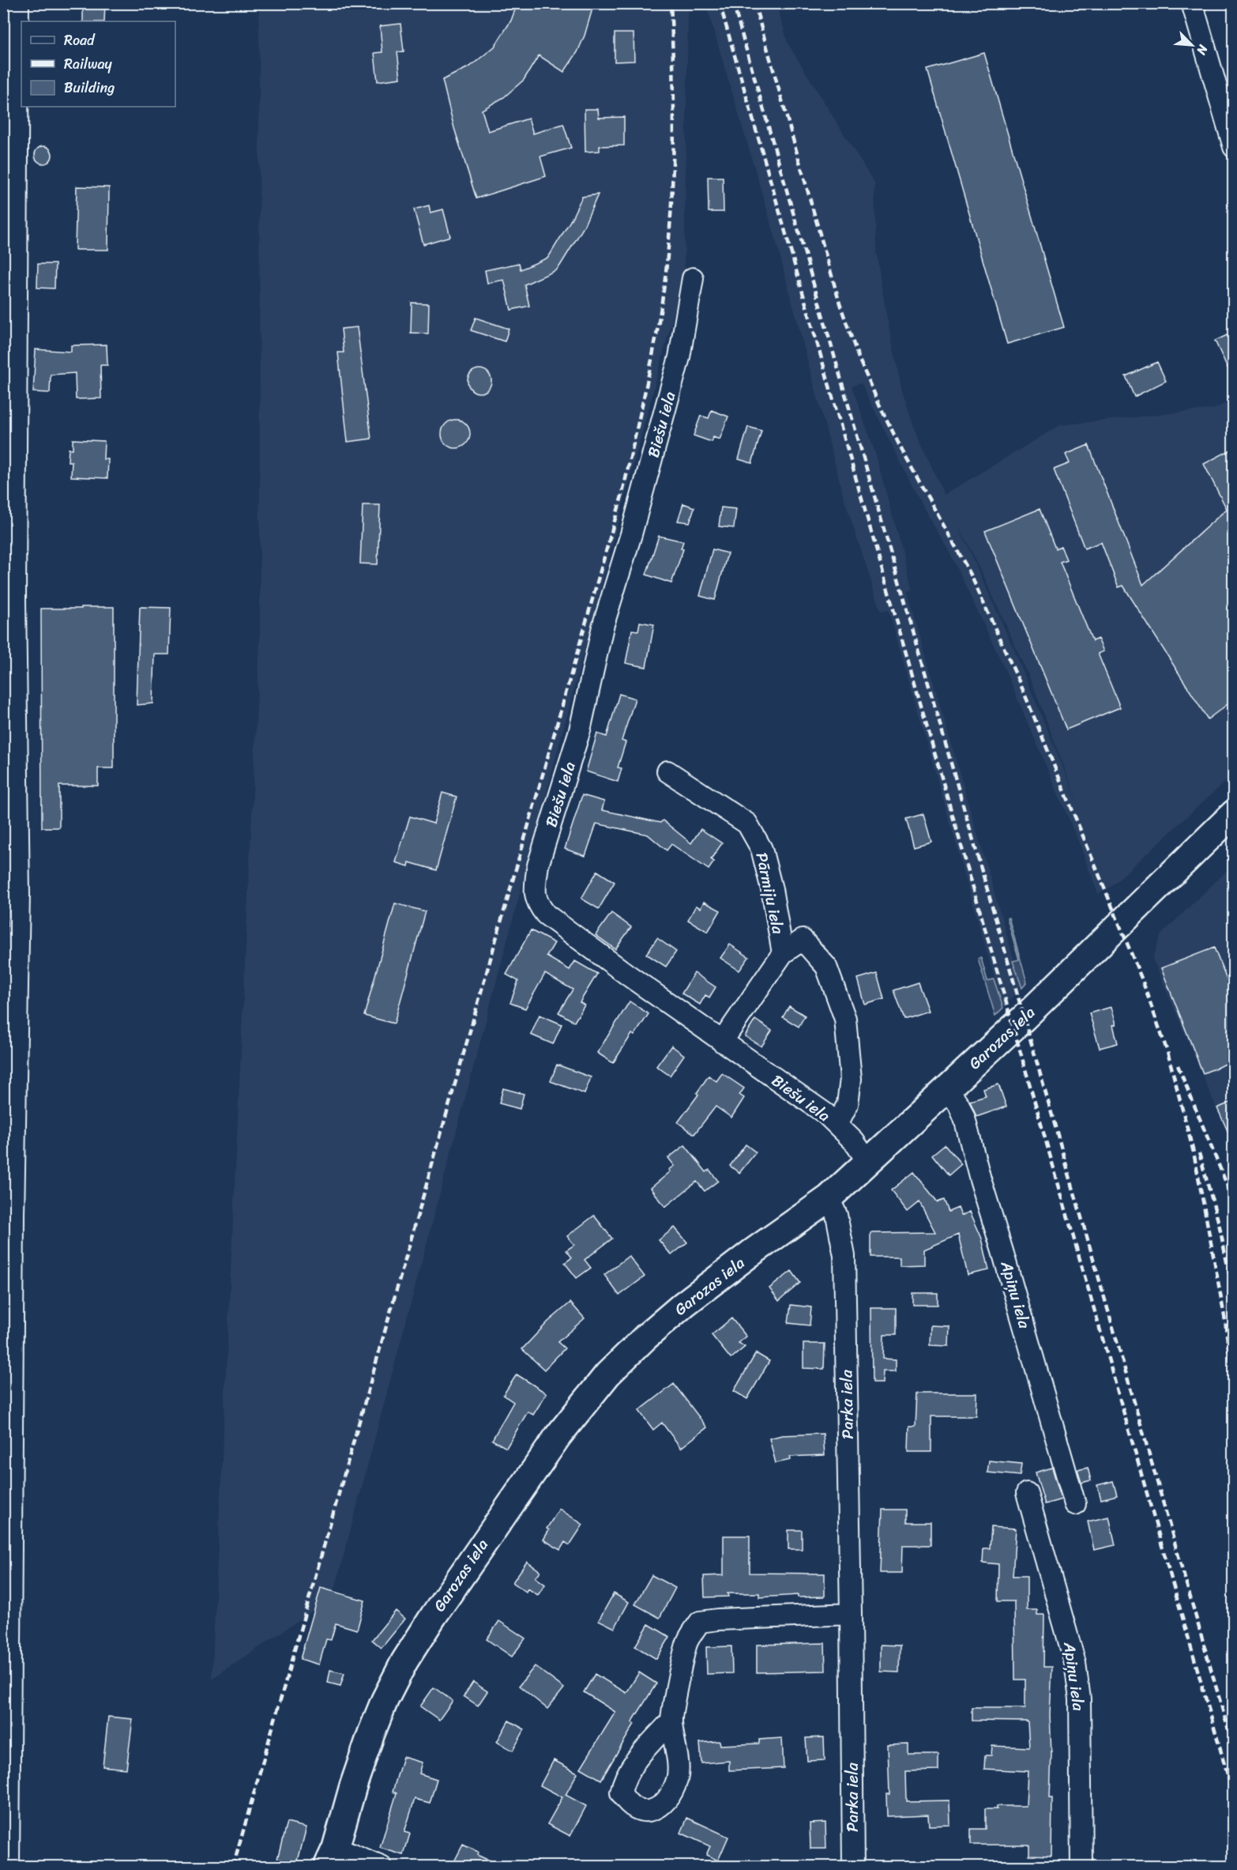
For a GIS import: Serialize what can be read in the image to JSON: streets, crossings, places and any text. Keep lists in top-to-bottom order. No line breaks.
{"streets":{"main road":["Garozas iela"],"street":["Biešu iela","Pārmiju iela","Apiņu iela","Parka iela"]},"crossings":[["Biešu iela","Pārmiju iela"],["Biešu iela","Garozas iela"],["Garozas iela","Apiņu iela"],["Garozas iela","Parka iela"]],"legend":["Road","Railway","Building"],"north":"bottom right"}
